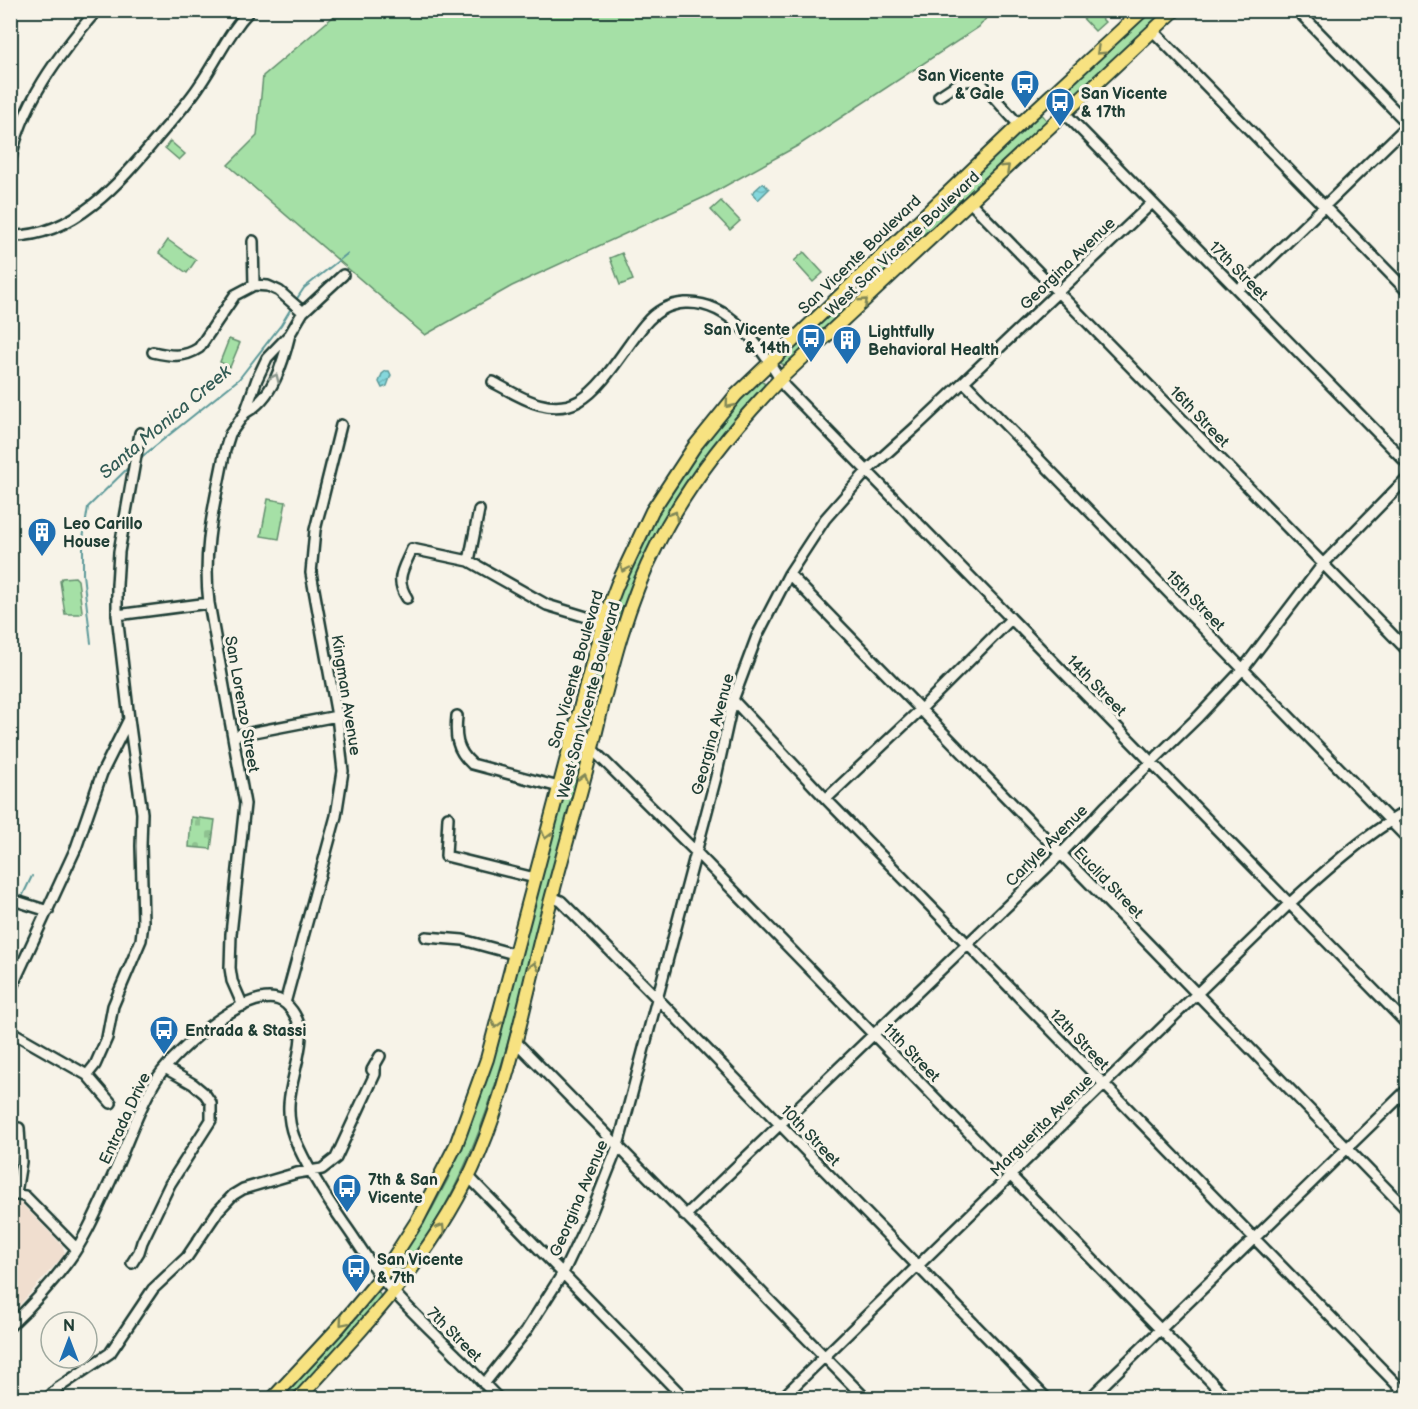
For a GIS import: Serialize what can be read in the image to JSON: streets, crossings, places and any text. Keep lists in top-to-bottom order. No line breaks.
{"streets":{"main road":["West San Vicente Boulevard","San Vicente Boulevard"],"street":["Georgina Avenue","17th Street","16th Street","15th Street","14th Street","Kingman Avenue","San Lorenzo Street","Carlyle Avenue","Euclid Street","12th Street","11th Street","Entrada Drive","Marguerita Avenue","10th Street","7th Street"]},"crossings":[["West San Vicente Boulevard","17th Street"],["West San Vicente Boulevard","16th Street"],["West San Vicente Boulevard","14th Street"],["West San Vicente Boulevard","11th Street"],["West San Vicente Boulevard","10th Street"],["West San Vicente Boulevard","7th Street"],["San Vicente Boulevard","17th Street"],["San Vicente Boulevard","14th Street"],["San Vicente Boulevard","11th Street"],["San Vicente Boulevard","7th Street"],["Georgina Avenue","17th Street"],["Georgina Avenue","16th Street"],["Georgina Avenue","15th Street"],["Georgina Avenue","14th Street"],["Georgina Avenue","Euclid Street"],["Georgina Avenue","12th Street"],["Georgina Avenue","11th Street"],["Georgina Avenue","10th Street"],["Georgina Avenue","7th Street"],["16th Street","Carlyle Avenue"],["15th Street","Carlyle Avenue"],["15th Street","Marguerita Avenue"],["14th Street","Carlyle Avenue"],["14th Street","Marguerita Avenue"],["Kingman Avenue","Entrada Drive"],["San Lorenzo Street","Entrada Drive"],["Carlyle Avenue","Euclid Street"],["Carlyle Avenue","12th Street"],["Carlyle Avenue","11th Street"],["Carlyle Avenue","10th Street"],["Euclid Street","Marguerita Avenue"],["12th Street","Marguerita Avenue"],["11th Street","Marguerita Avenue"],["Marguerita Avenue","10th Street"]],"one_way":["West San Vicente Boulevard","San Vicente Boulevard"],"water":["Santa Monica Creek"],"places":{"bus stop":["San Vicente & Gale","San Vicente & 17th","San Vicente & 14th","Entrada & Stassi","7th & San Vicente","San Vicente & 7th"],"building":["Lightfully Behavioral Health","Leo Carillo House"]},"north":"top"}
